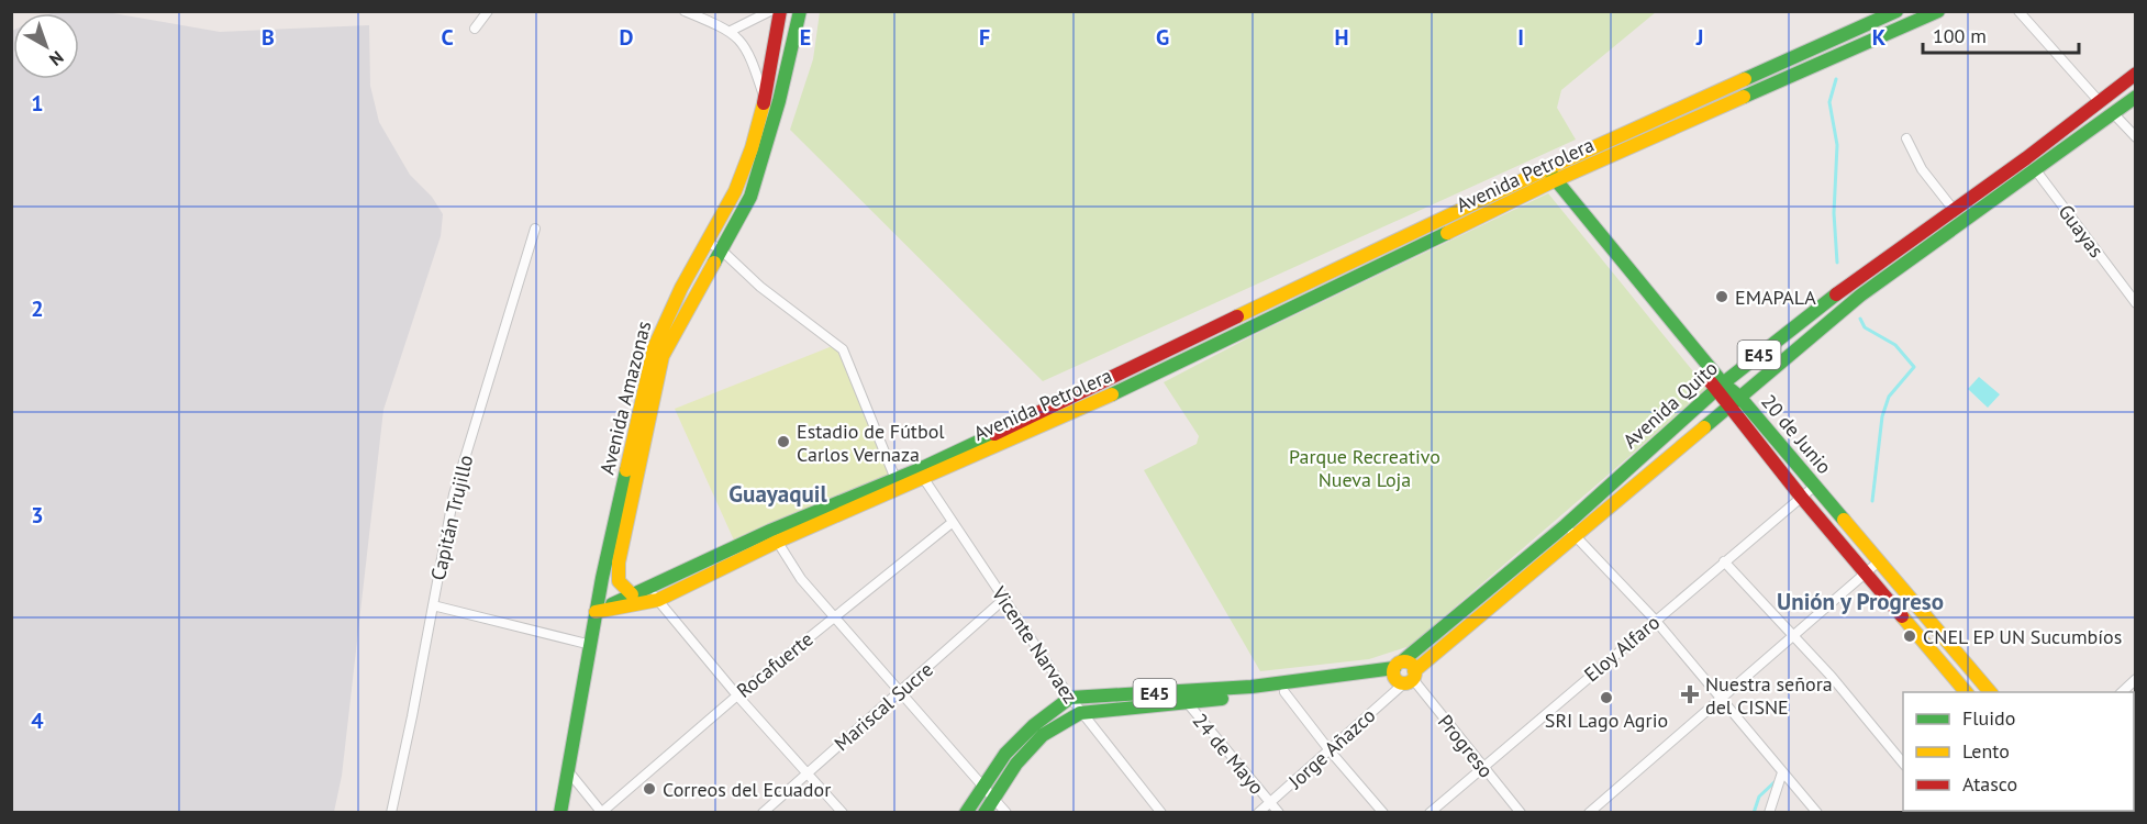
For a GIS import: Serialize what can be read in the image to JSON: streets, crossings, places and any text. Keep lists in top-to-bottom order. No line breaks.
{"streets":{"main road":["Avenida Petrolera","E45","Avenida Amazonas","Avenida Quito","20 de Junio"],"street":["Guayas","Capitán Trujillo","Vicente Narvaez","Eloy Alfaro","Rocafuerte","Mariscal Sucre","Progreso","Jorge Añazco","24 de Mayo"]},"crossings":[["Avenida Petrolera","Avenida Amazonas"],["Avenida Petrolera","20 de Junio"],["Avenida Petrolera","Vicente Narvaez"],["Guayas","Avenida Quito"],["E45","Avenida Quito"],["E45","Vicente Narvaez"],["E45","Progreso"],["E45","Jorge Añazco"],["E45","24 de Mayo"],["Avenida Quito","20 de Junio"],["Avenida Quito","Progreso"],["Avenida Quito","Jorge Añazco"],["20 de Junio","Eloy Alfaro"],["Vicente Narvaez","Rocafuerte"],["Vicente Narvaez","Mariscal Sucre"],["Eloy Alfaro","Progreso"],["Progreso","Jorge Añazco"],["Jorge Añazco","24 de Mayo"]],"districts":["Guayaquil","Unión y Progreso"],"parks":["Parque Recreativo Nueva Loja"],"places":{"other":["EMAPALA","Estadio de Fútbol Carlos Vernaza","CNEL EP UN Sucumbíos","SRI Lago Agrio","Correos del Ecuador"],"health":["Nuestra señora del CISNE"]},"legend":["Fluido","Lento","Atasco"],"scale_bar":"100 m","north":"bottom right","grid":{"columns":["B","C","D","E","F","G","H","I","J","K"],"rows":["1","2","3","4"]}}
